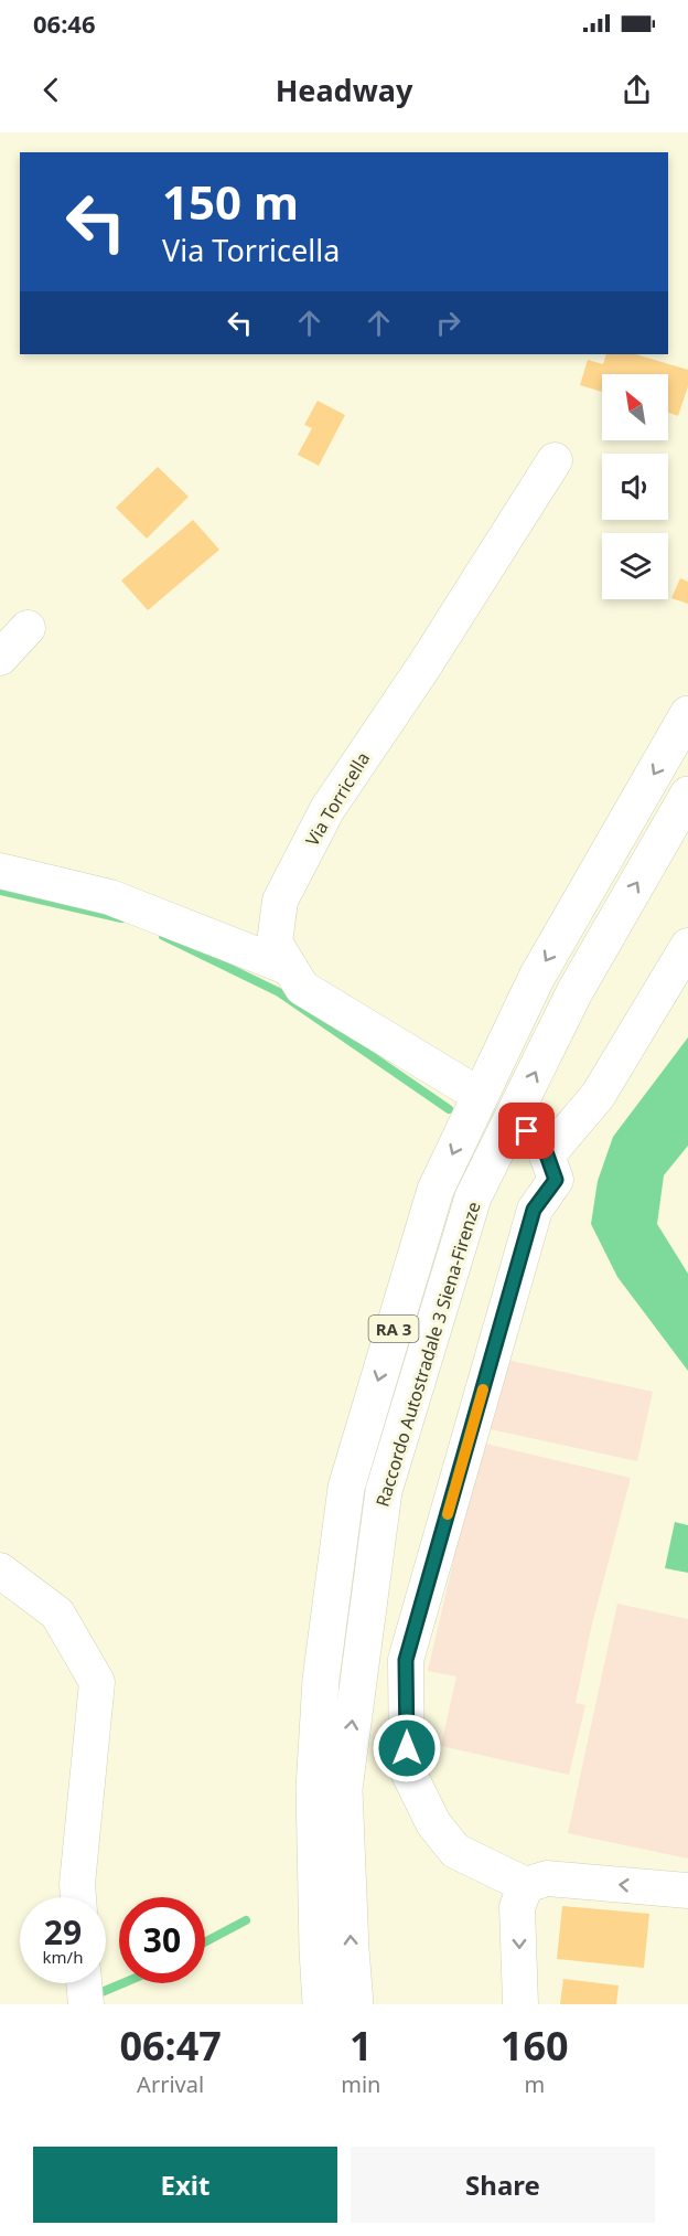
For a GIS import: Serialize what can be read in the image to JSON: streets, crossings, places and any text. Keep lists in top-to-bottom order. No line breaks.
{"streets":{"highway":["RA 3","Raccordo Autostradale 3 Siena-Firenze"],"street":["Via Torricella"]},"north":"top left","page":{"status":"06:46","header":"Headway","turn":["150 m","Via Torricella"],"speed":"29 km/h","limit":"30","eta":["06:47","Arrival","1","min","160","m"],"buttons":["Exit","Share"]}}
